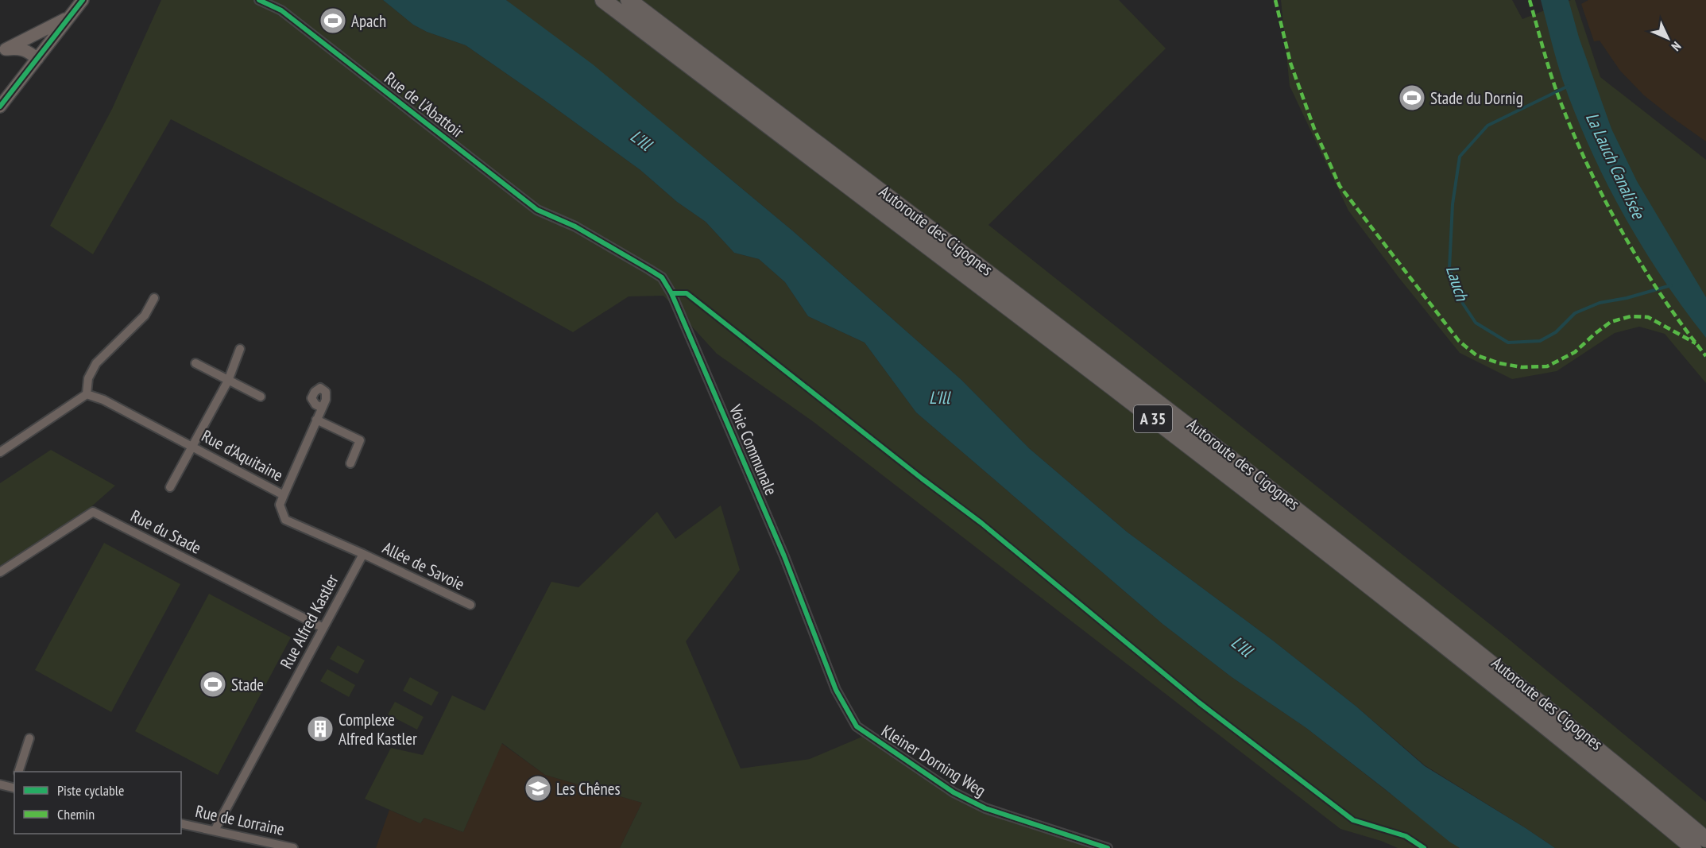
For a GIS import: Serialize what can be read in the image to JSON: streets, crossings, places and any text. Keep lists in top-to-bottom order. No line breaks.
{"streets":{"highway":["Autoroute des Cigognes","A 35"],"street":["Rue de l'Abattoir","Voie Communale","Rue d'Aquitaine","Rue du Stade","Allée de Savoie","Rue Alfred Kastler","Kleiner Dorning Weg","Rue de Lorraine"]},"crossings":[["Rue de l'Abattoir","Voie Communale"],["Voie Communale","Kleiner Dorning Weg"],["Rue d'Aquitaine","Allée de Savoie"],["Rue d'Aquitaine","Rue Alfred Kastler"],["Rue du Stade","Rue Alfred Kastler"],["Allée de Savoie","Rue Alfred Kastler"],["Rue Alfred Kastler","Rue de Lorraine"]],"water":["L'Ill","La Lauch Canalisée","Lauch"],"places":{"sports":["Apach","Stade du Dornig","Stade"],"building":["Complexe Alfred Kastler"],"school or university":["Les Chênes"]},"legend":["Piste cyclable","Chemin"],"north":"bottom right"}
